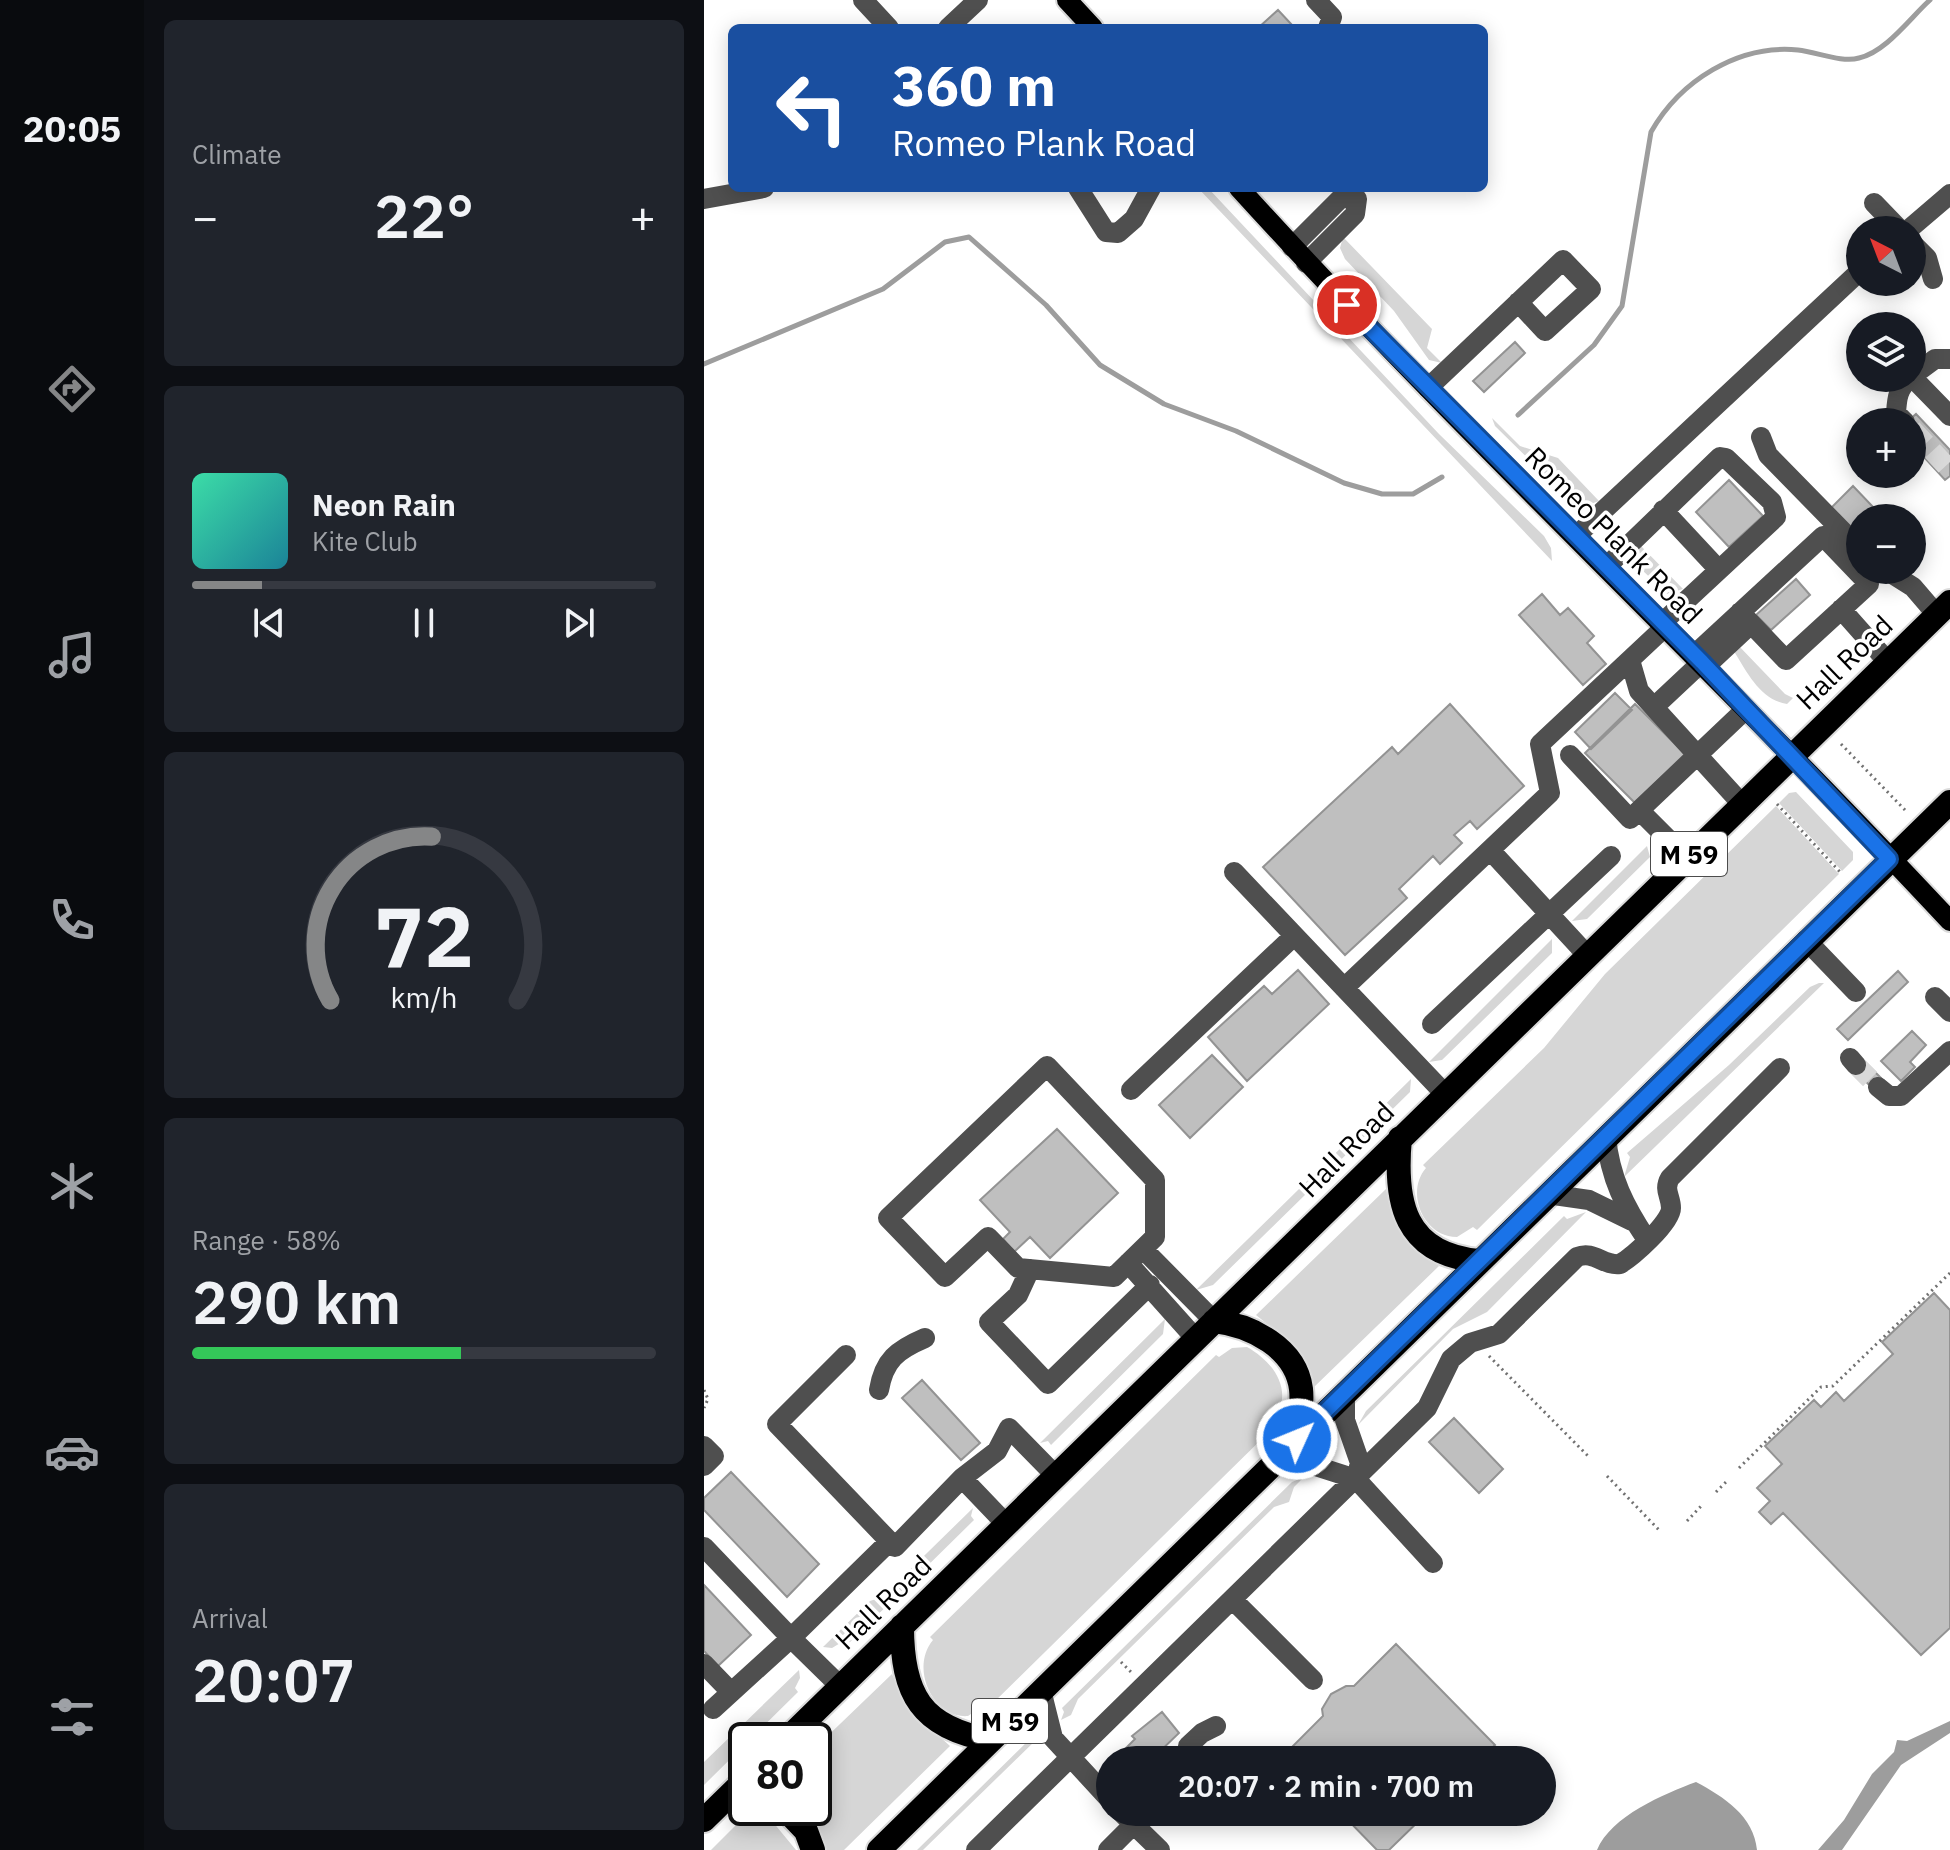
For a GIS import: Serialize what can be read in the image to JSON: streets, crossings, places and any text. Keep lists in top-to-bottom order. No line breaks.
{"streets":{"highway":["Hall Road","M 59"],"main road":["Romeo Plank Road"]},"crossings":[["Romeo Plank Road","Hall Road"],["Romeo Plank Road","M 59"]],"north":"top left","page":{"tabs":"20:05","tile":["Climate",["Range · 58%","290 km"],["Arrival","20:07"]],"turn":["360 m","Romeo Plank Road"],"heat":["−","22°","+"],"map_buttons":["+","−"],"song":["Neon Rain","Kite Club"],"limit":"80","trip":"20:07 · 2 min · 700 m","gauge":["72","km/h"]}}
